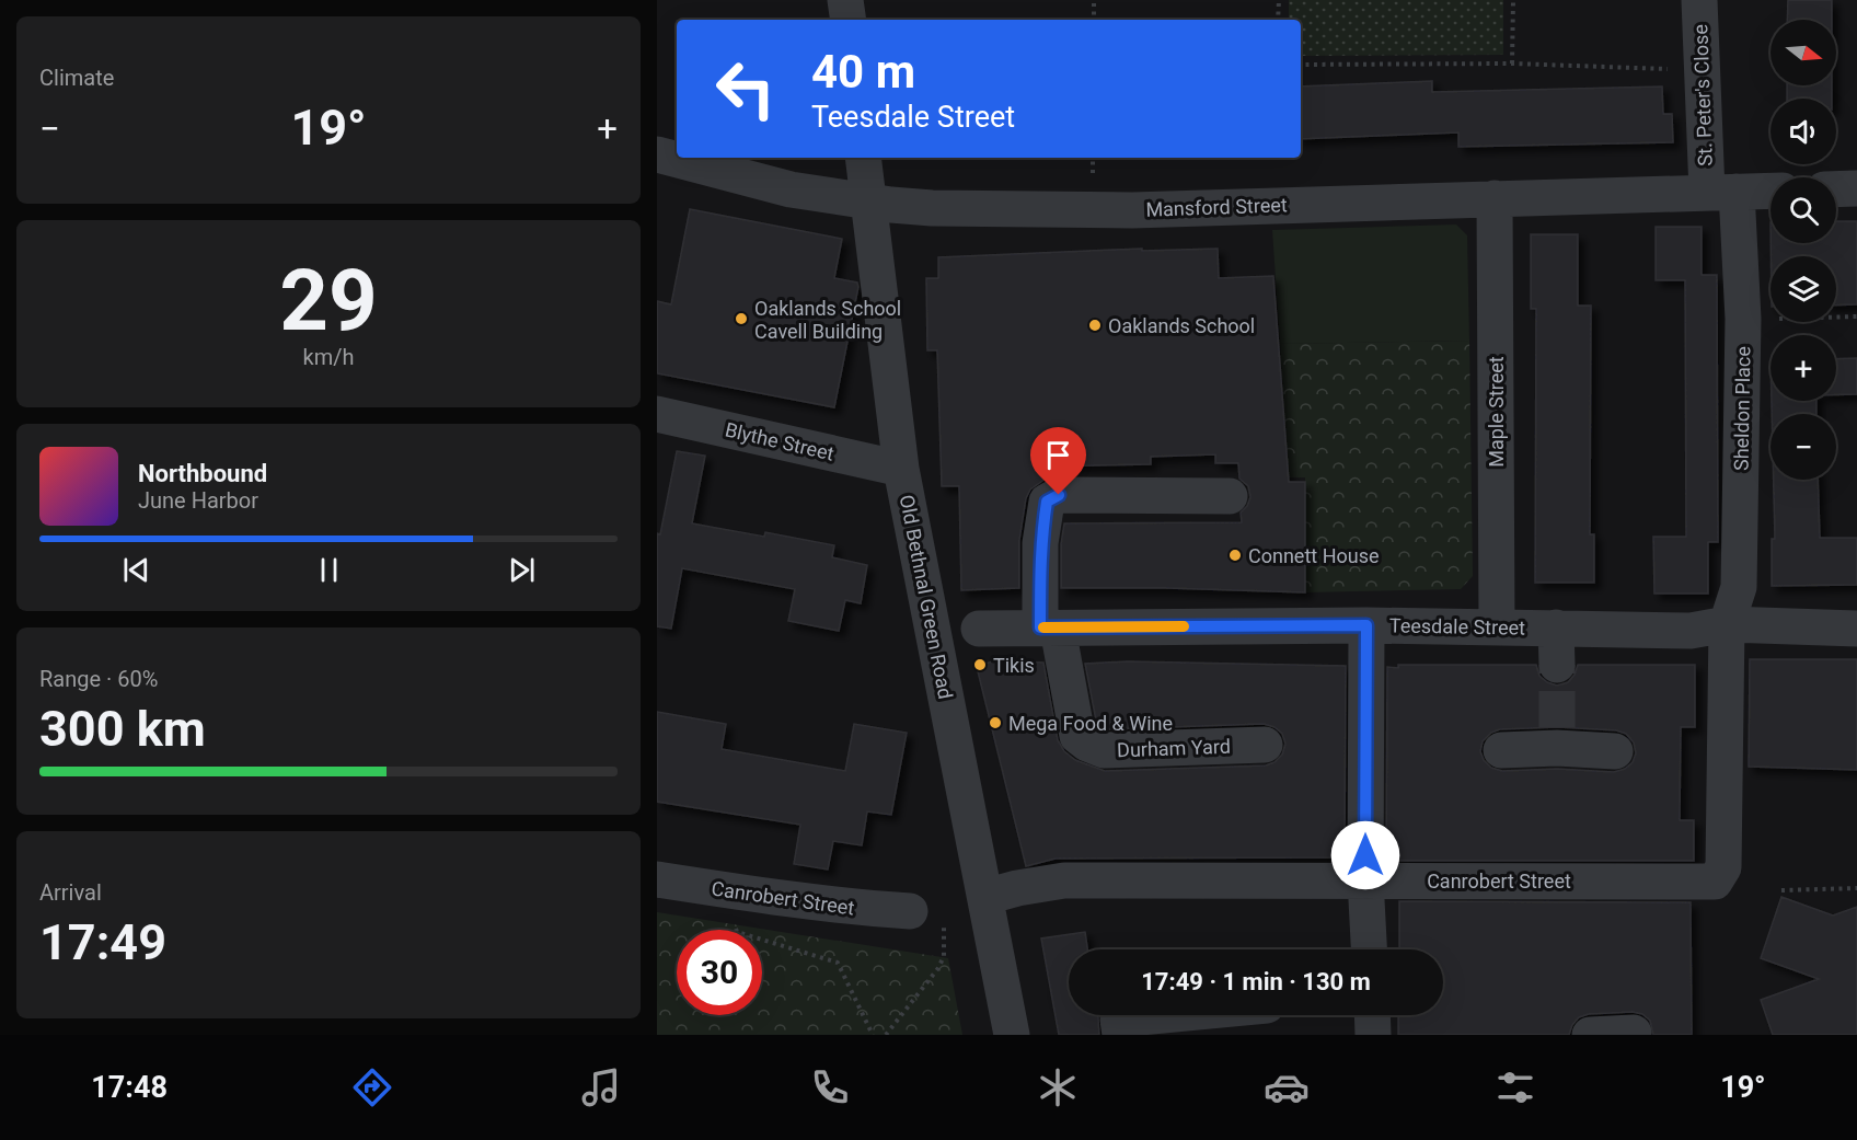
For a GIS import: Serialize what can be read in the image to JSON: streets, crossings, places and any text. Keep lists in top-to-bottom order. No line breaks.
{"streets":{"street":["St. Peter's Close","Mansford Street","Sheldon Place","Maple Street","Blythe Street","Old Bethnal Green Road","Teesdale Street","Durham Yard","Canrobert Street"]},"crossings":[["St. Peter's Close","Mansford Street"],["St. Peter's Close","Sheldon Place"],["Mansford Street","Sheldon Place"],["Mansford Street","Maple Street"],["Mansford Street","Old Bethnal Green Road"],["Sheldon Place","Teesdale Street"],["Sheldon Place","Canrobert Street"],["Maple Street","Teesdale Street"],["Blythe Street","Old Bethnal Green Road"],["Old Bethnal Green Road","Canrobert Street"],["Teesdale Street","Durham Yard"],["Teesdale Street","Canrobert Street"]],"places":["Oaklands School Cavell Building","Oaklands School","Connett House","Tikis","Mega Food & Wine"],"north":"right","page":{"tile":["Climate",["29","km/h"],["Range · 60%","300 km"],["Arrival","17:49"]],"map_buttons":["+","−"],"turn":["40 m","Teesdale Street"],"heat":["−","19°","+"],"song":["Northbound","June Harbor"],"limit":"30","trip":"17:49 · 1 min · 130 m","tabs":["17:48","19°"]}}
